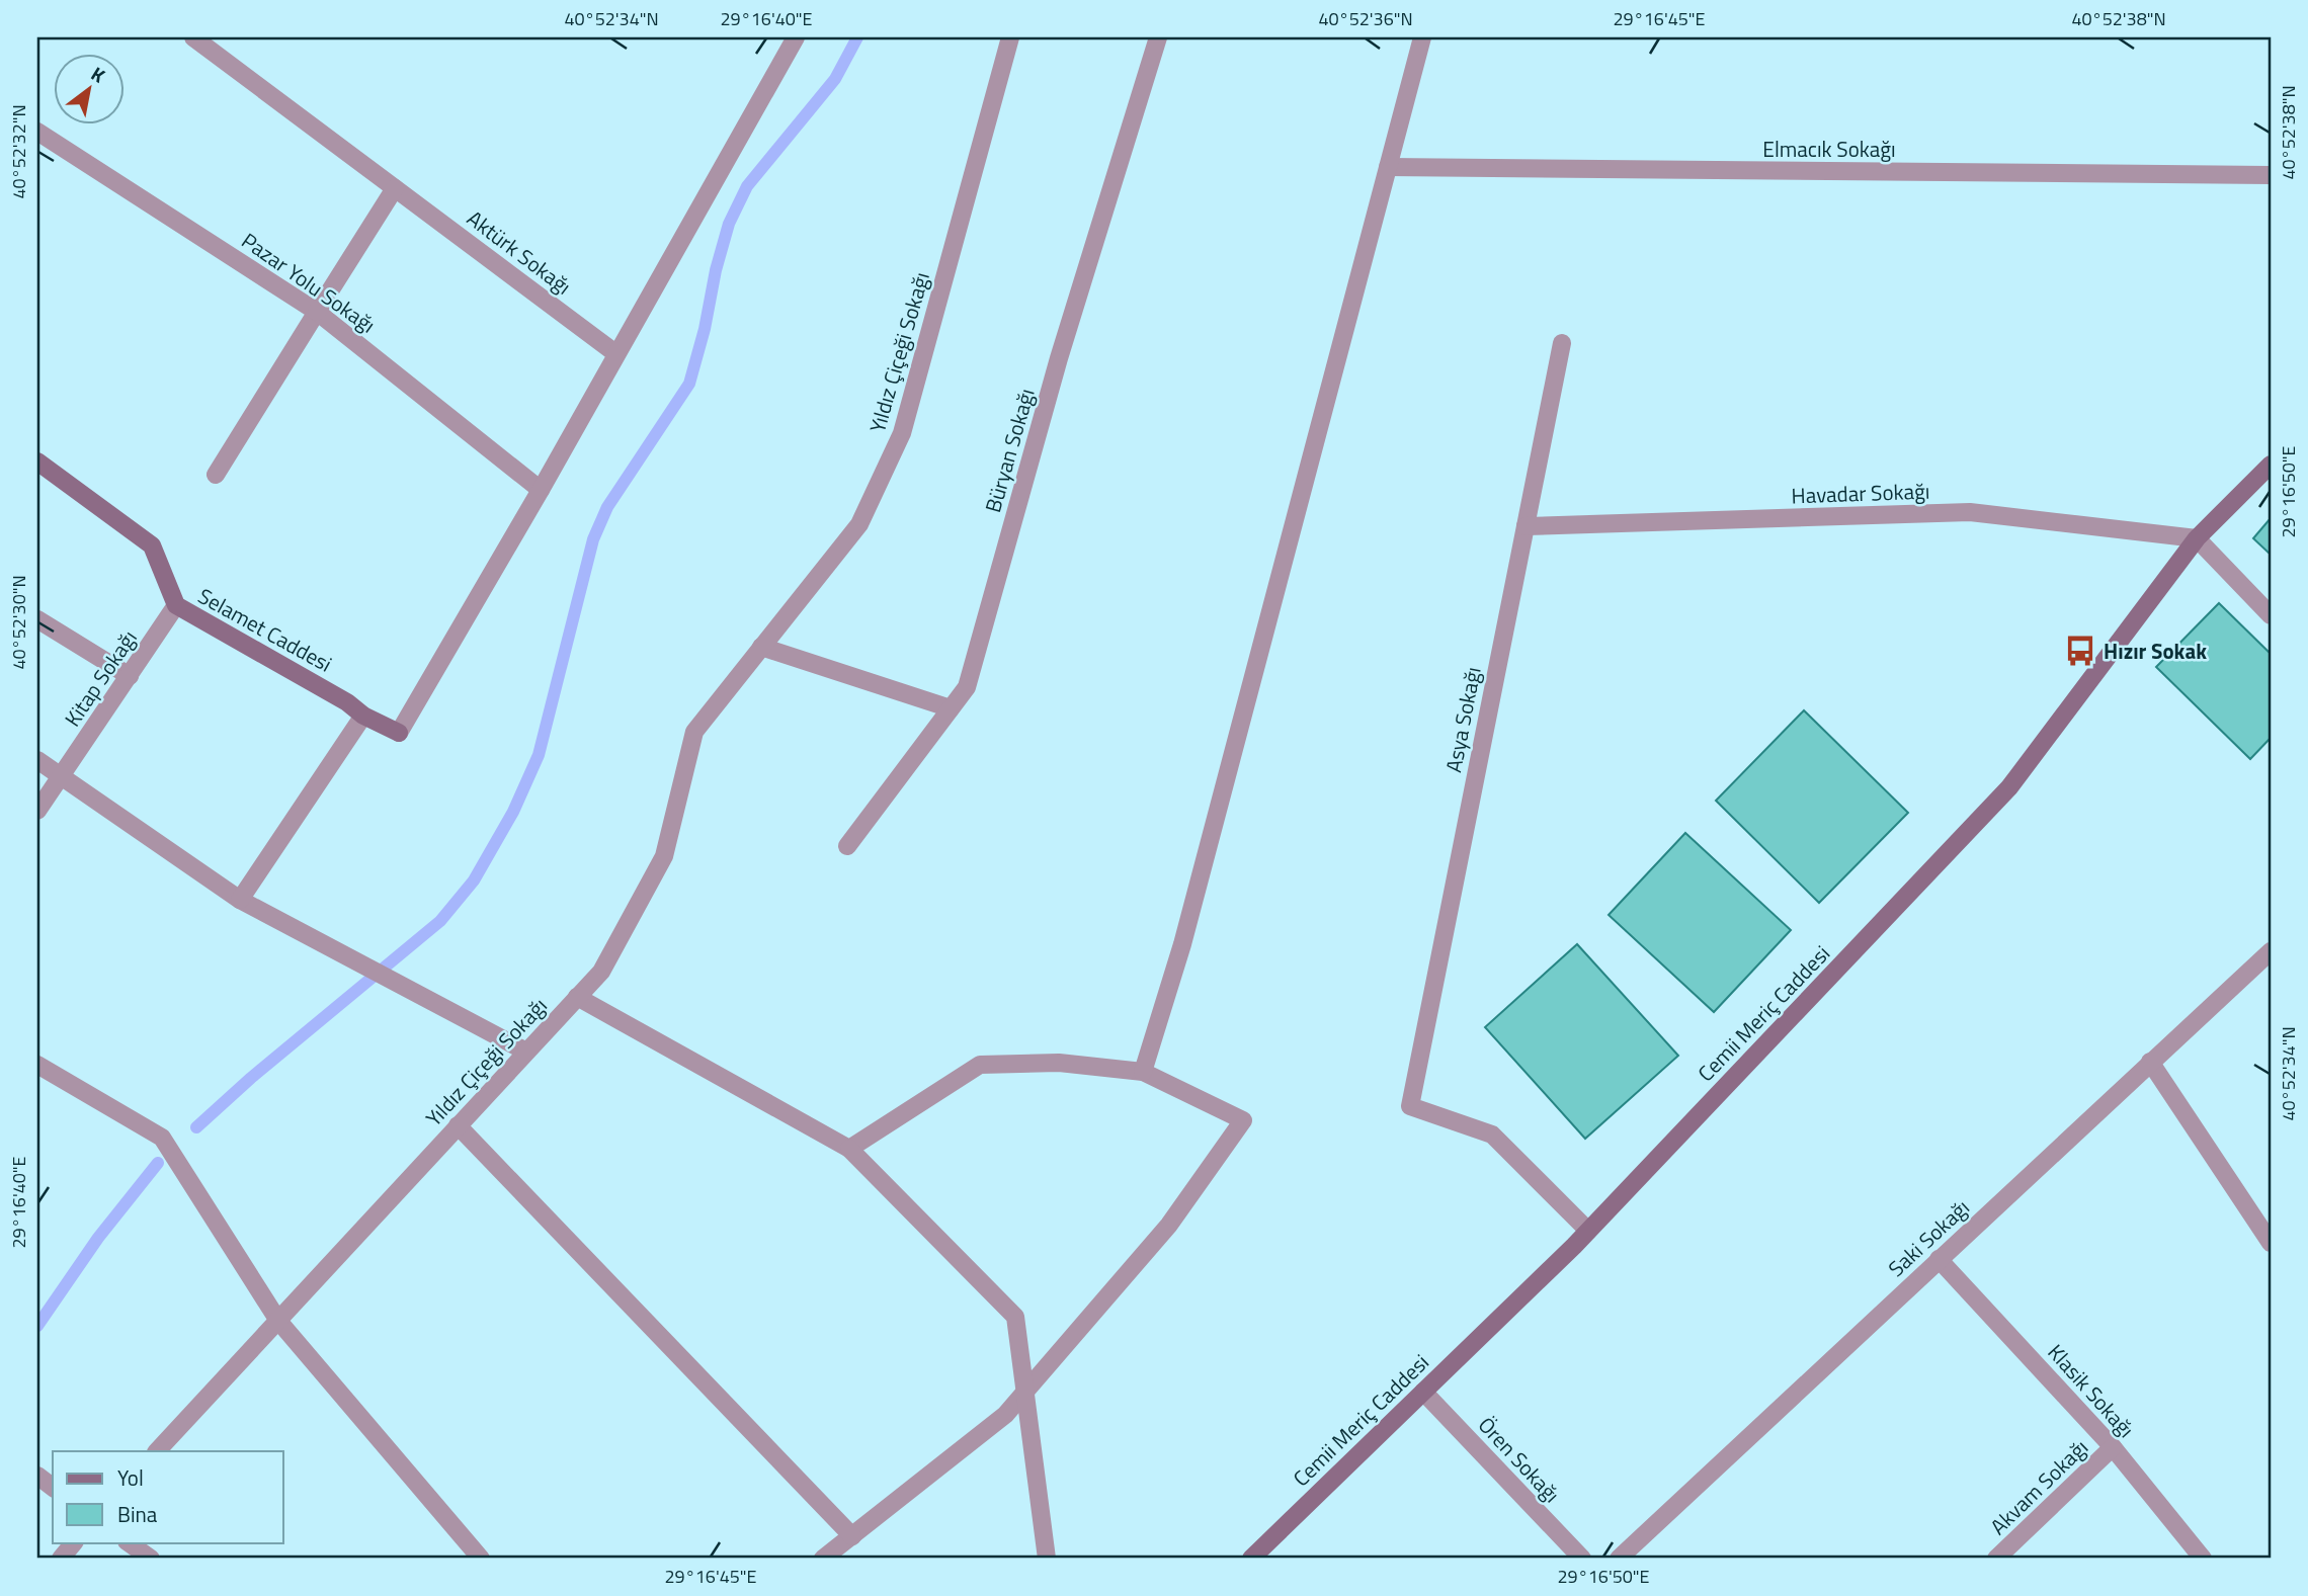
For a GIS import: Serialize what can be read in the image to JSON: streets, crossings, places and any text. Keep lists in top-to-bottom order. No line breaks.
{"streets":{"street":["Elmacık Sokağı","Aktürk Sokağı","Pazar Yolu Sokağı","Yıldız Çiçeği Sokağı","Büryan Sokağı","Havadar Sokağı","Selamet Caddesi","Kitap Sokağı","Asya Sokağı","Cemii Meriç Caddesi","Saki Sokağı","Klasik Sokağı","Ören Sokağı","Akvam Sokağı"]},"crossings":[["Pazar Yolu Sokağı","Selamet Caddesi"],["Havadar Sokağı","Asya Sokağı"],["Havadar Sokağı","Cemii Meriç Caddesi"],["Selamet Caddesi","Kitap Sokağı"],["Asya Sokağı","Cemii Meriç Caddesi"],["Cemii Meriç Caddesi","Ören Sokağı"],["Saki Sokağı","Klasik Sokağı"],["Klasik Sokağı","Akvam Sokağı"]],"places":{"bus stop":["Hızır Sokak"]},"legend":["Yol","Bina"],"north":"top right","coordinates":["40°52'34\"N","29°16'40\"E","40°52'36\"N","29°16'45\"E","40°52'38\"N","40°52'32\"N","29°16'50\"E","40°52'30\"N"]}
